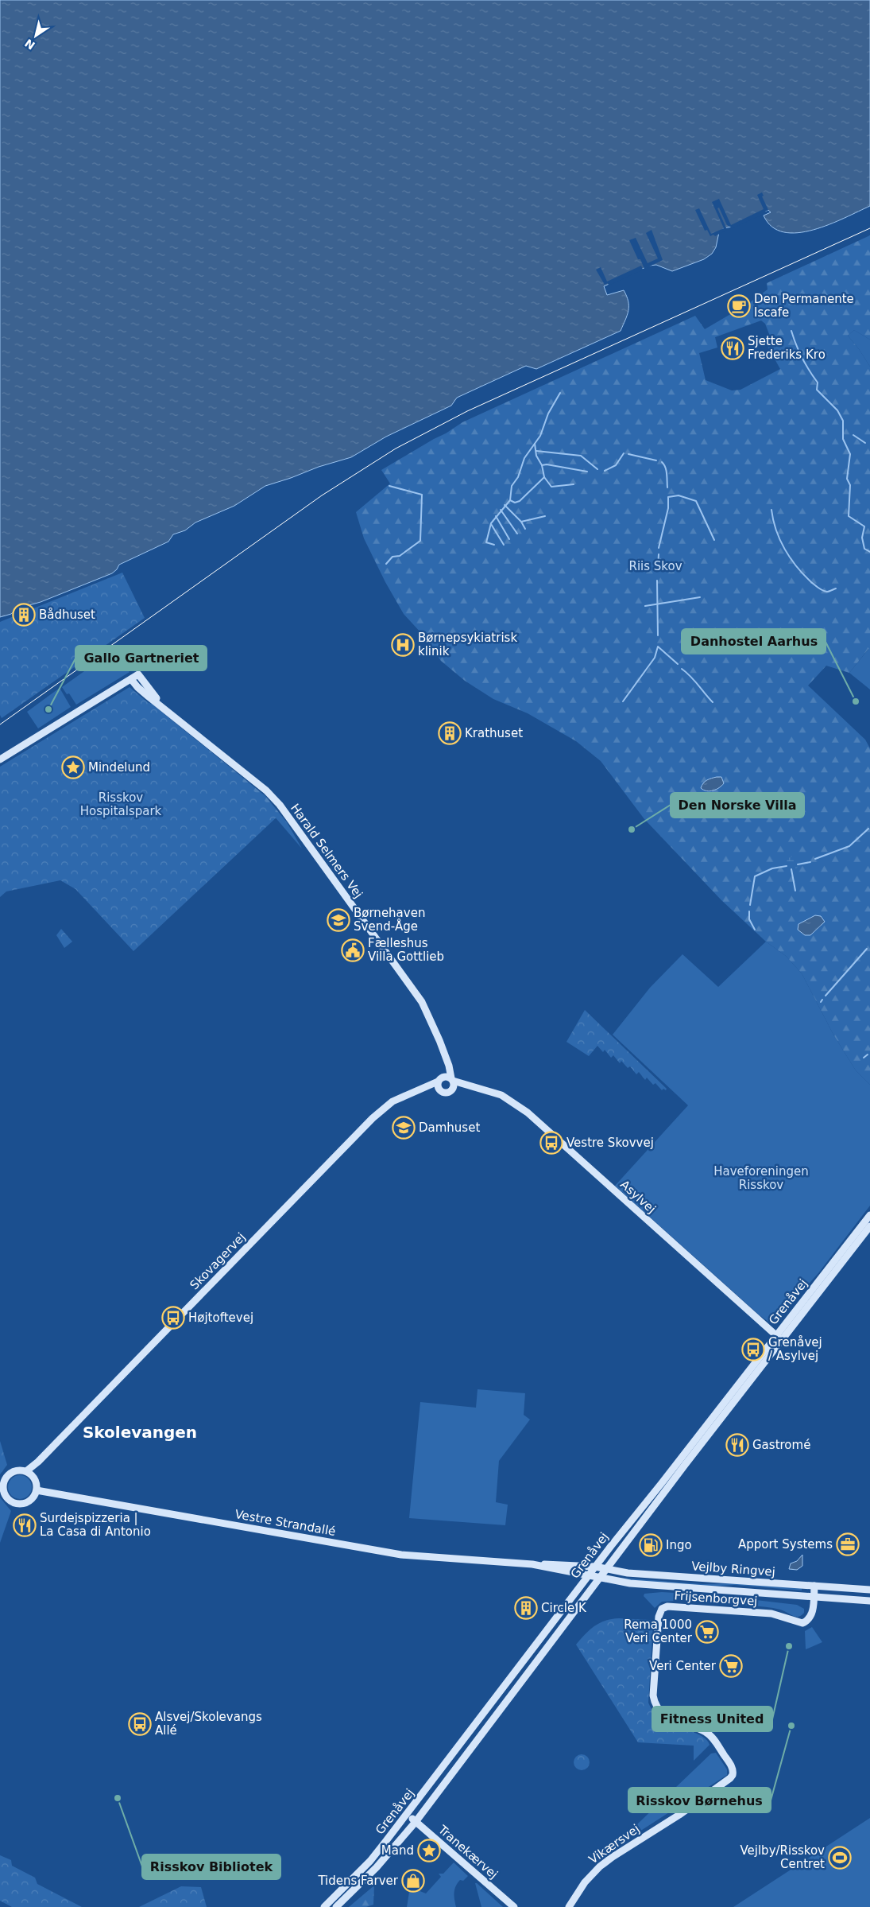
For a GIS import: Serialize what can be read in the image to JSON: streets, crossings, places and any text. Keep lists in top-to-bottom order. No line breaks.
{"streets":{"street":["Harald Selmers Vej","Asylvej","Skovagervej","Grenåvej","Vestre Strandallé","Vejlby Ringvej","Frijsenborgvej","Vikærsvej","Tranekærvej"]},"crossings":[["Harald Selmers Vej","Asylvej"],["Harald Selmers Vej","Skovagervej"],["Asylvej","Skovagervej"],["Asylvej","Grenåvej"],["Skovagervej","Vestre Strandallé"],["Grenåvej","Vestre Strandallé"],["Grenåvej","Vejlby Ringvej"],["Grenåvej","Tranekærvej"],["Vestre Strandallé","Vejlby Ringvej"],["Vejlby Ringvej","Frijsenborgvej"],["Frijsenborgvej","Vikærsvej"]],"districts":["Skolevangen"],"parks":["Riis Skov","Risskov Hospitalspark","Haveforeningen Risskov"],"places":{"cafe":["Den Permanente Iscafe"],"restaurant":["Sjette Frederiks Kro","Gastromé","Surdejspizzeria | La Casa di Antonio"],"building":["Bådhuset","Krathuset","Circle K"],"hospital":["Børnepsykiatrisk klinik"],"other":["Danhostel Aarhus","Gallo Gartneriet","Den Norske Villa","Fitness United","Risskov Børnehus","Risskov Bibliotek"],"place":["Mindelund","Mand"],"school or university":["Børnehaven Svend-Åge","Damhuset"],"public building":["Fælleshus Villa Gottlieb"],"bus stop":["Vestre Skovvej","Højtoftevej","Grenåvej / Asylvej","Alsvej/Skolevangs Allé"],"office":["Apport Systems"],"fuel station":["Ingo"],"supermarket":["Rema 1000 Veri Center","Veri Center"],"sports":["Vejlby/Risskov Centret"],"shop":["Tidens Farver"]},"north":"bottom left"}
